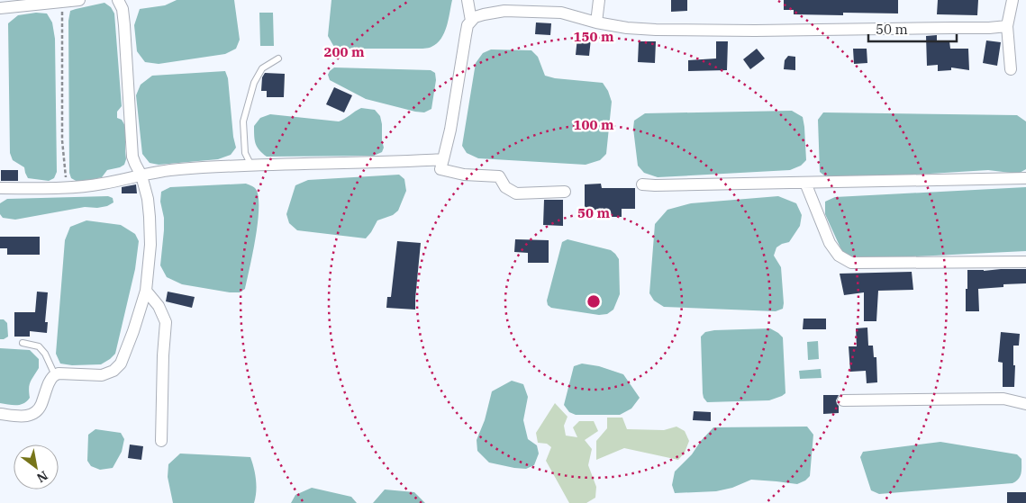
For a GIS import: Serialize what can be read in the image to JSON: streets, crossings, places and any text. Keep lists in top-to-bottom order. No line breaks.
{"scale_bar":"50 m","north":"bottom right","rings":["150 m","200 m","100 m","50 m"]}
